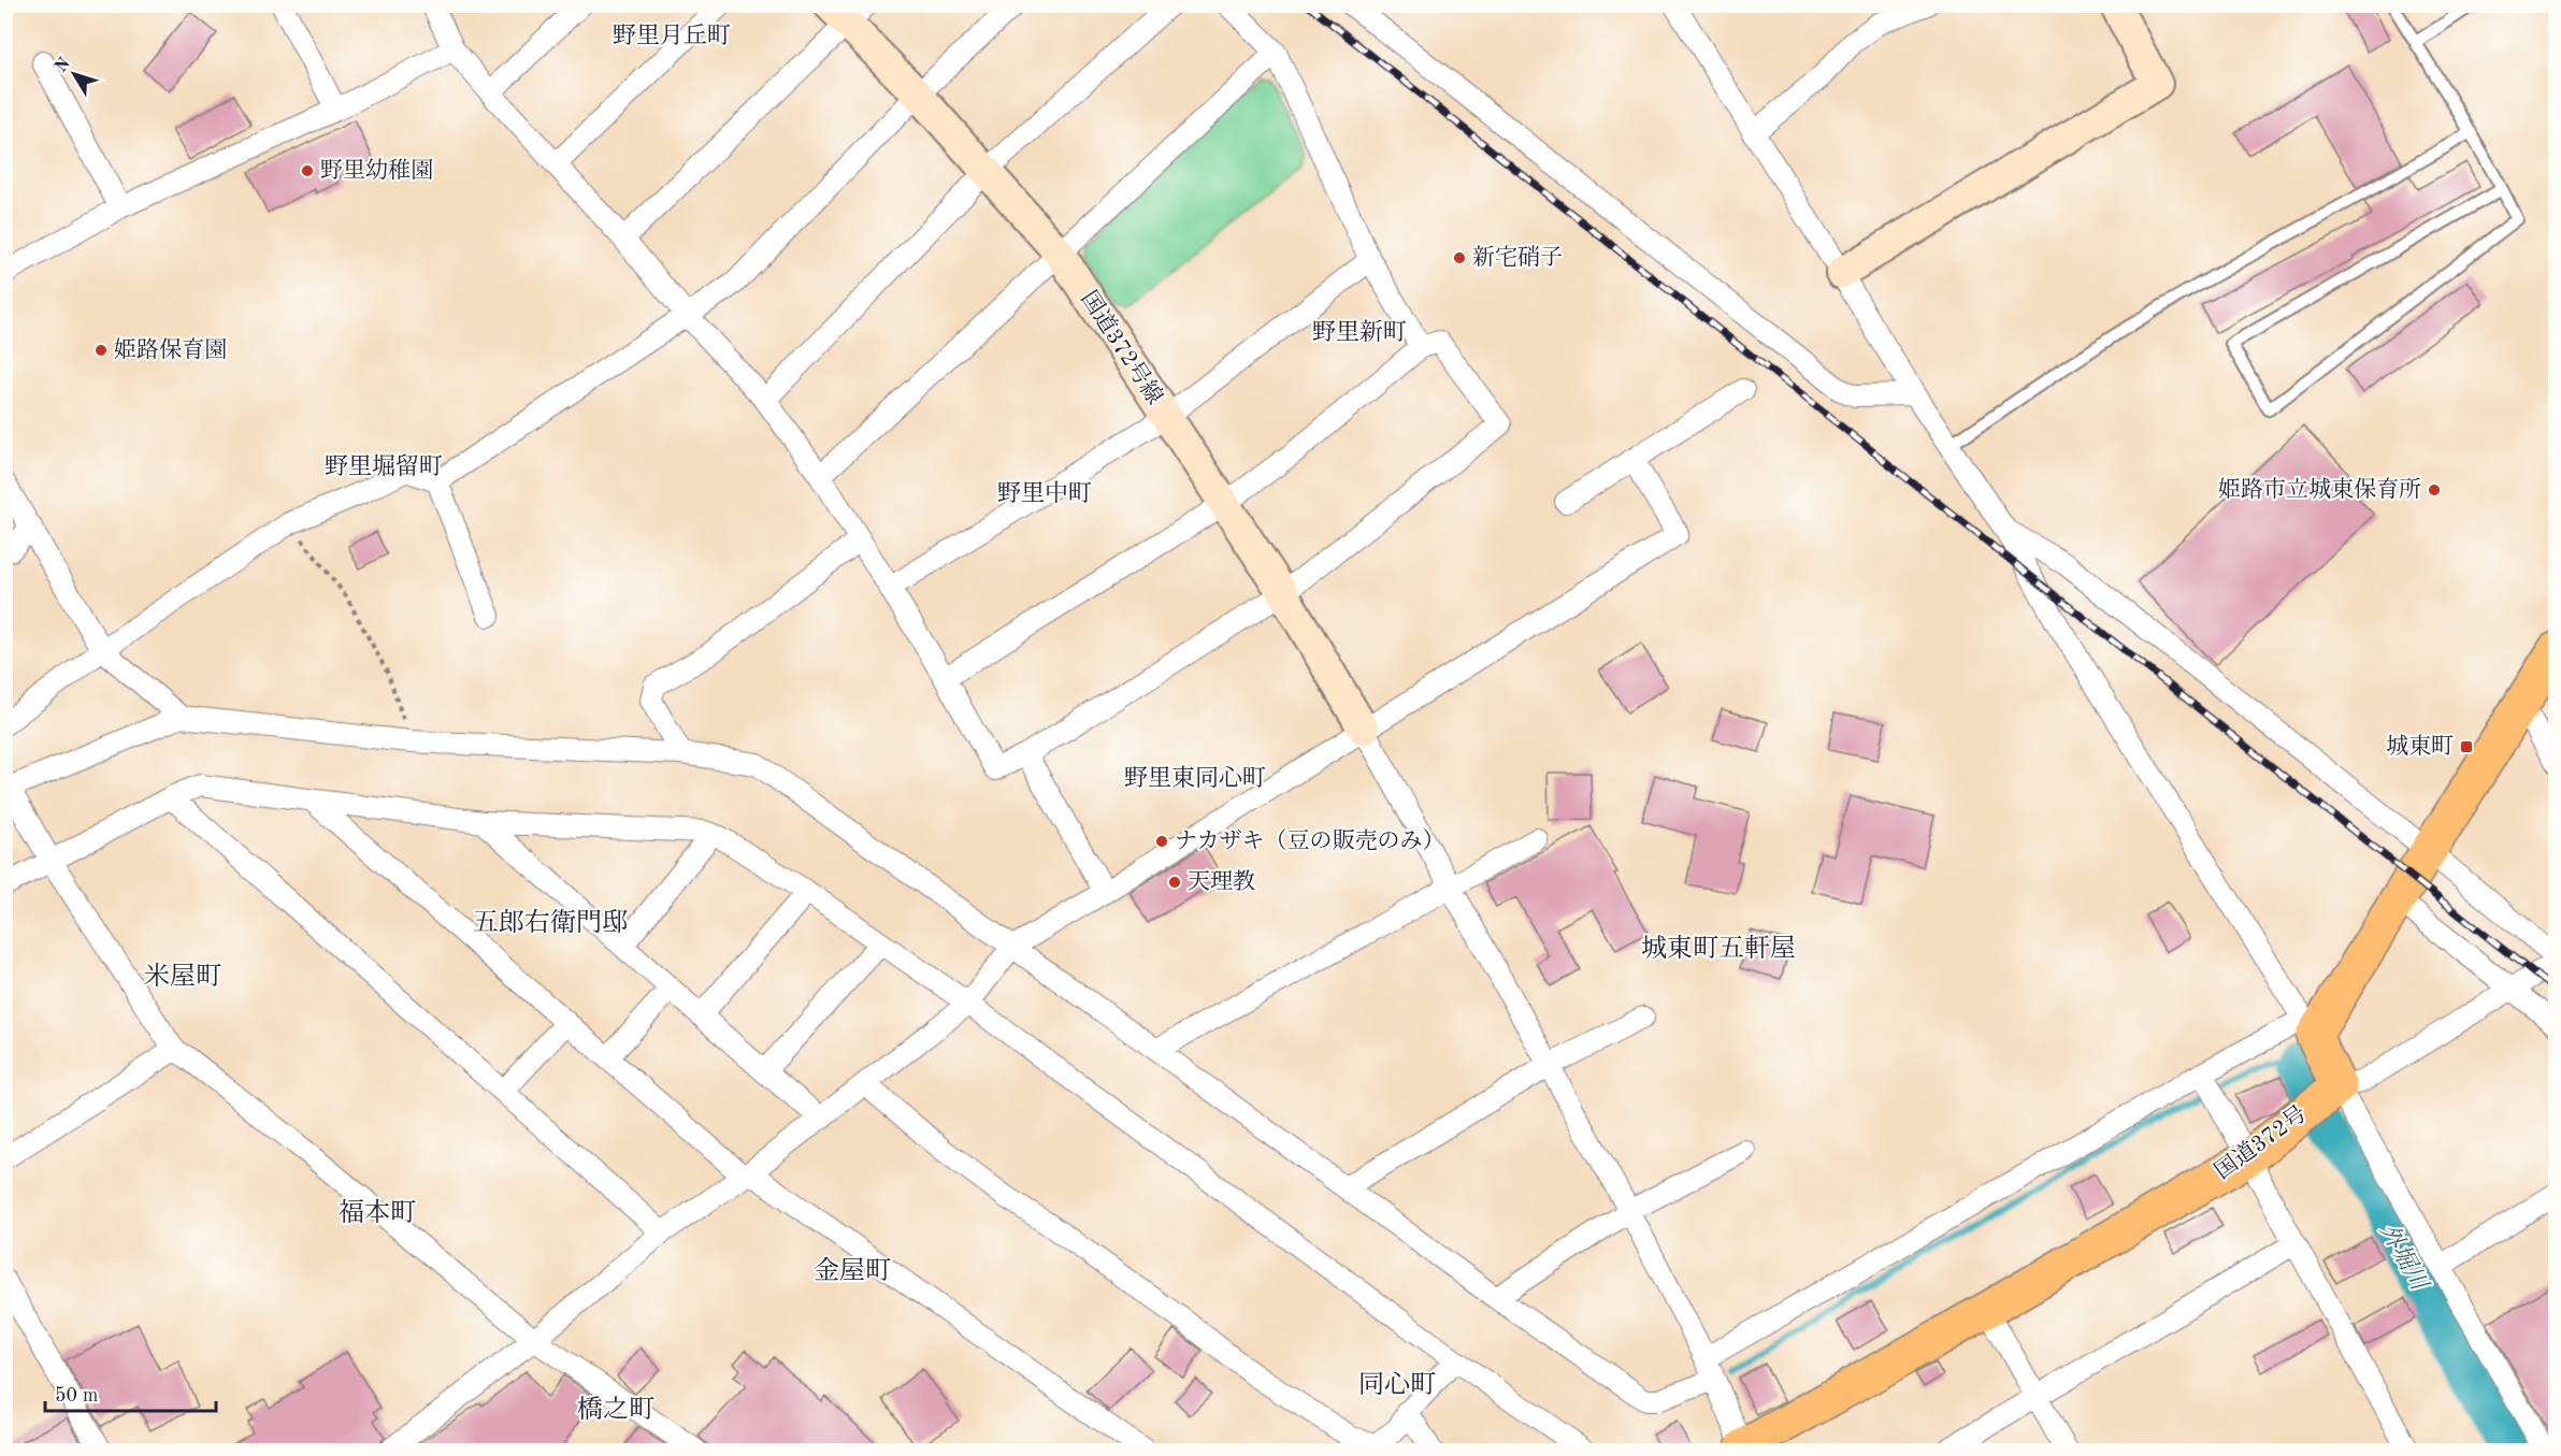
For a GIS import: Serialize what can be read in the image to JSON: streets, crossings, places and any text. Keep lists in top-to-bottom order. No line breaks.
{"streets":{"highway":["国道372号"],"street":["国道372号線"]},"districts":["野里月丘町","野里新町","野里堀留町","野里中町","野里東同心町","五郎右衛門邸","城東町五軒屋","米屋町","福本町","金屋町","同心町","橋之町"],"water":["外堀川"],"places":{"other":["野里幼稚園","新宅硝子","姫路保育園","姫路市立城東保育所","ナカザキ（豆の販売のみ）","天理教"],"transit":["城東町"]},"scale_bar":"50 m","north":"top left"}
